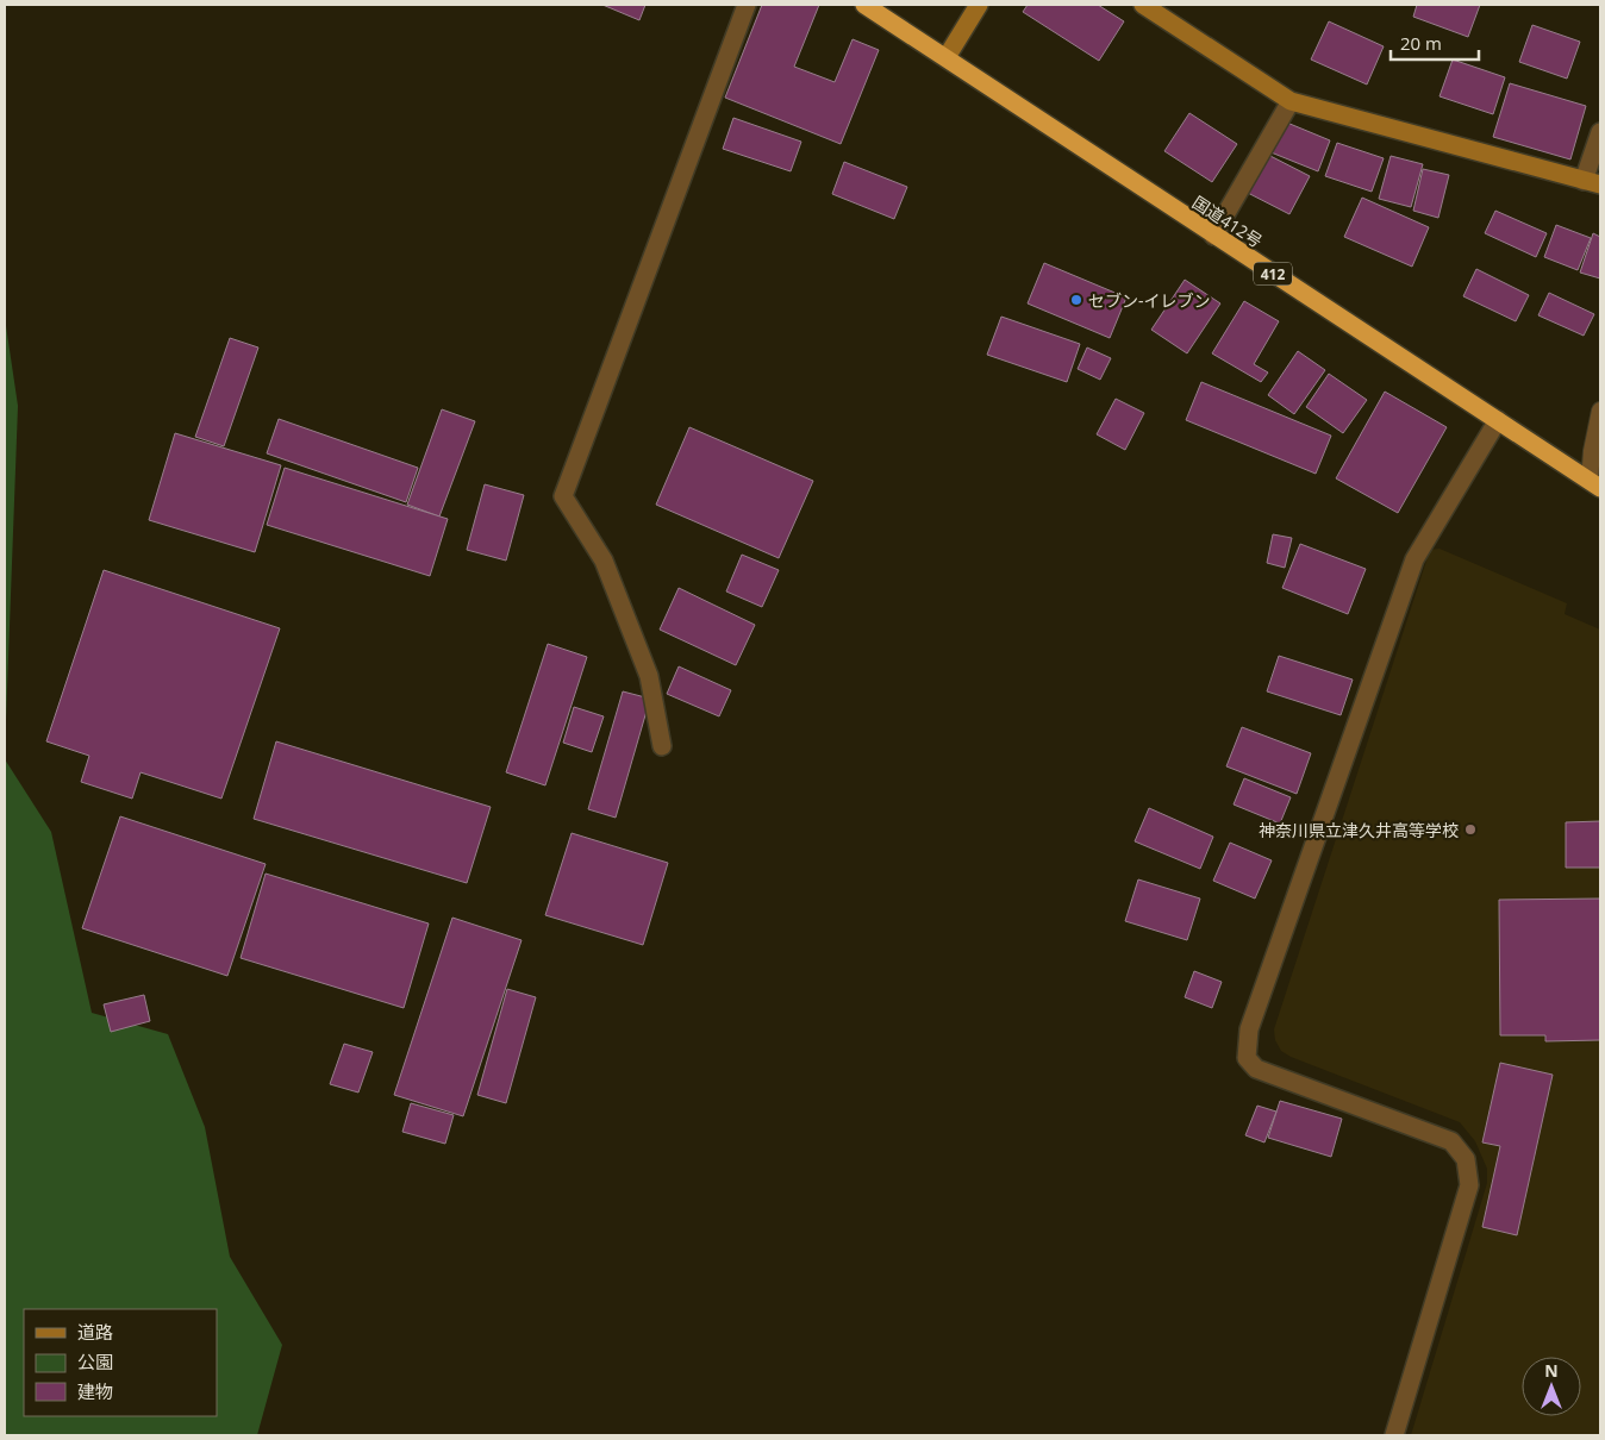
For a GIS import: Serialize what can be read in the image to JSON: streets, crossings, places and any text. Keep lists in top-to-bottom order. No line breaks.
{"streets":{"highway":["国道412号","412"]},"places":["セブン-イレブン","神奈川県立津久井高等学校"],"legend":["道路","公園","建物"],"scale_bar":"20 m","north":"top"}
